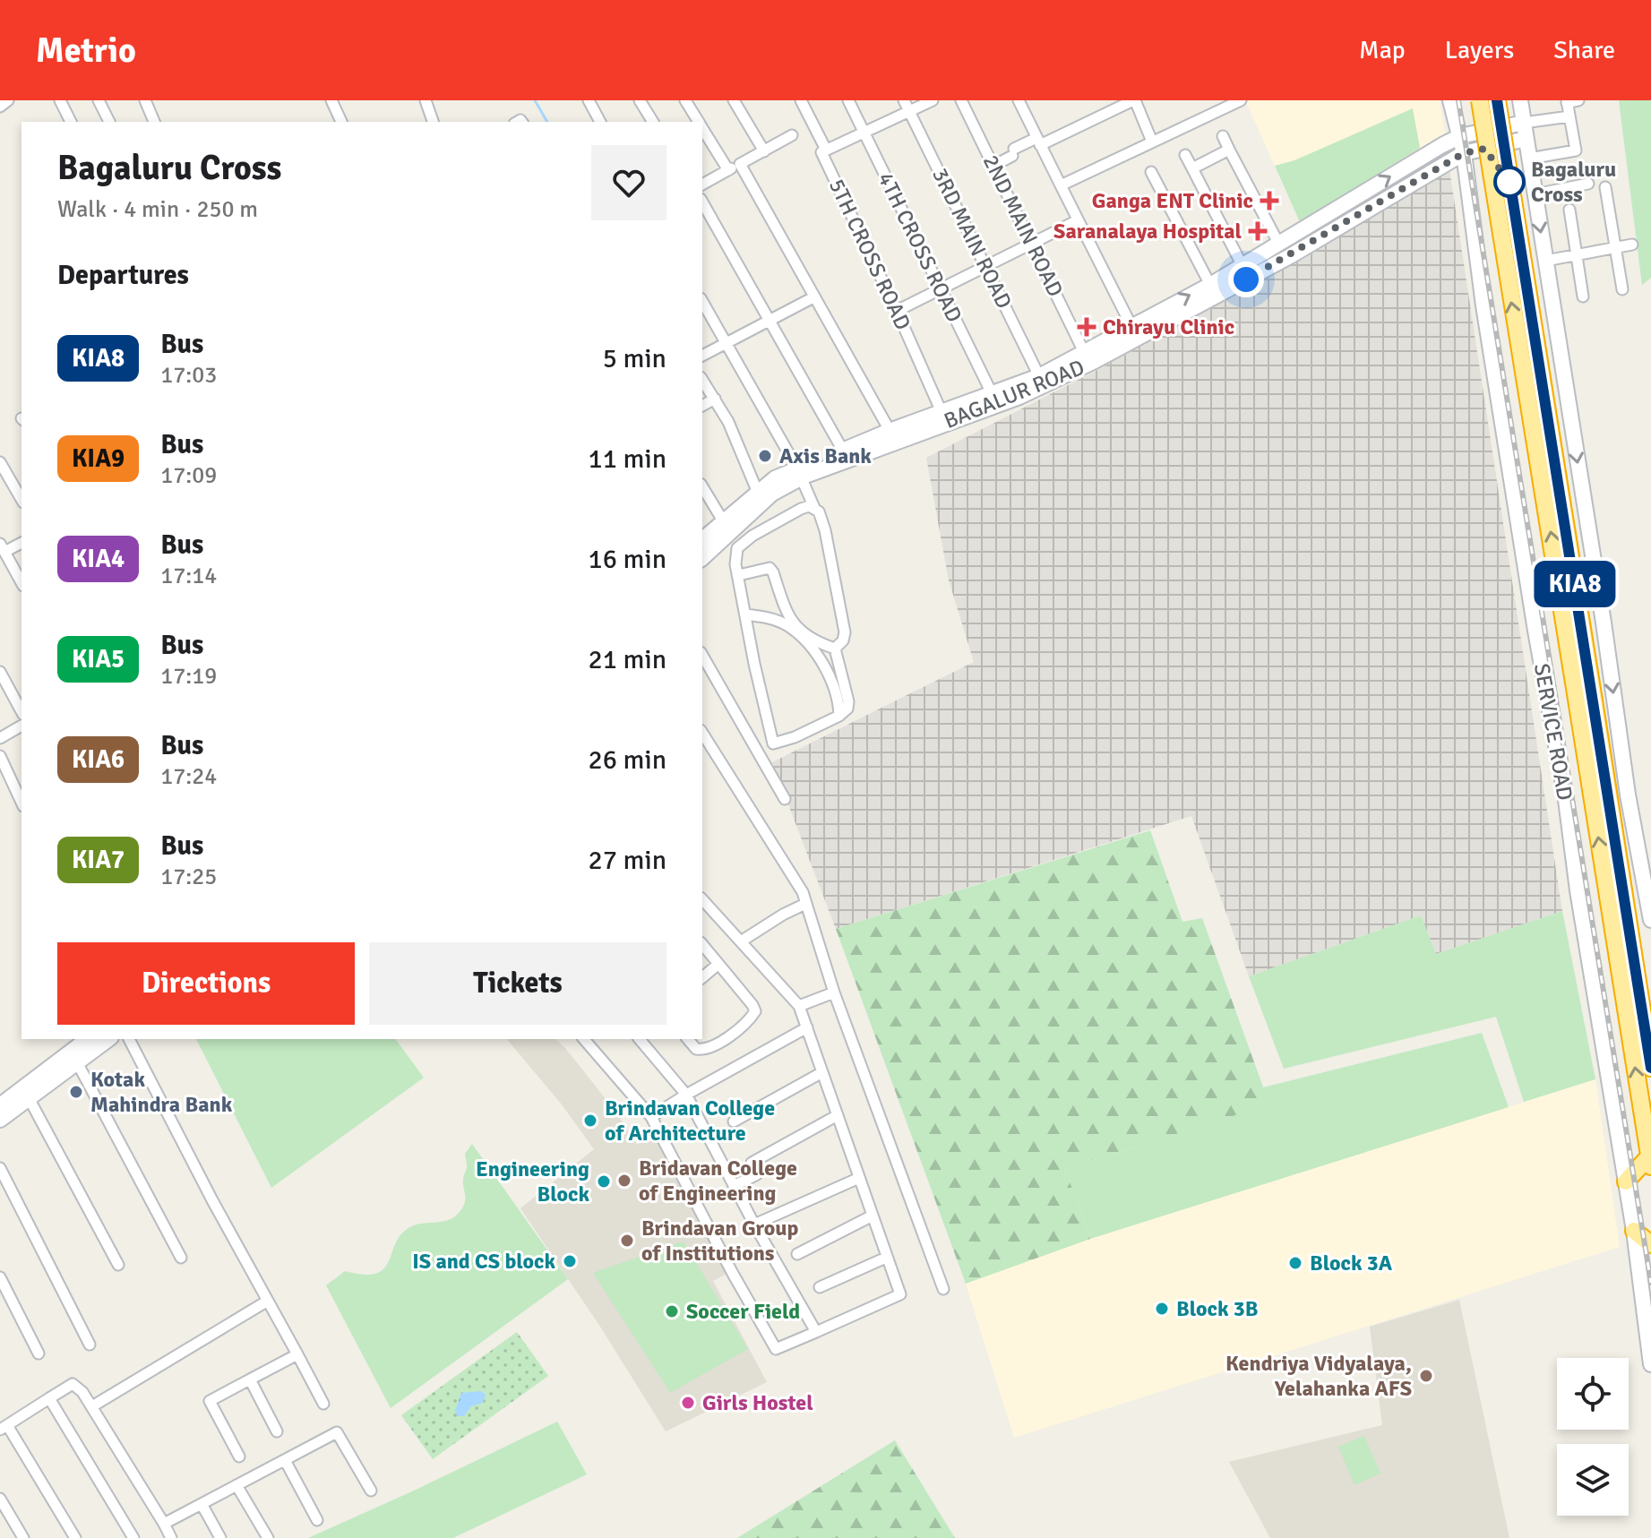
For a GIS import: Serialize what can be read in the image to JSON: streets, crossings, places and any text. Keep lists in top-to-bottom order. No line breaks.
{"streets":{"main road":["BAGALUR ROAD","SERVICE ROAD"],"street":["2ND MAIN ROAD","3RD MAIN ROAD","4TH CROSS ROAD","5TH CROSS ROAD"]},"crossings":[["2ND MAIN ROAD","BAGALUR ROAD"],["3RD MAIN ROAD","BAGALUR ROAD"],["4TH CROSS ROAD","BAGALUR ROAD"],["5TH CROSS ROAD","BAGALUR ROAD"],["BAGALUR ROAD","SERVICE ROAD"]],"places":{"other":["Bagaluru Cross","Axis Bank","Kotak Mahindra Bank","Brindavan College of Architecture","Bridavan College of Engineering","Engineering Block","Brindavan Group of Institutions","IS and CS block","Block 3A","Block 3B","Soccer Field","Kendriya Vidyalaya, Yelahanka AFS","Girls Hostel"],"health":["Ganga ENT Clinic","Saranalaya Hospital","Chirayu Clinic"]},"lines":["bus line KIA8"],"page":{"header":"Metrio","nav":["Map","Layers","Share"],"on_map":"KIA8","heading":[["Bagaluru Cross","Walk · 4 min · 250 m"],"Departures"],"list":[{"mark":"KIA8","name":"Bus","note":"17:03","value":"5 min"},{"mark":"KIA9","name":"Bus","note":"17:09","value":"11 min"},{"mark":"KIA4","name":"Bus","note":"17:14","value":"16 min"},{"mark":"KIA5","name":"Bus","note":"17:19","value":"21 min"},{"mark":"KIA6","name":"Bus","note":"17:24","value":"26 min"},{"mark":"KIA7","name":"Bus","note":"17:25","value":"27 min"}],"buttons":["Directions","Tickets"]}}
